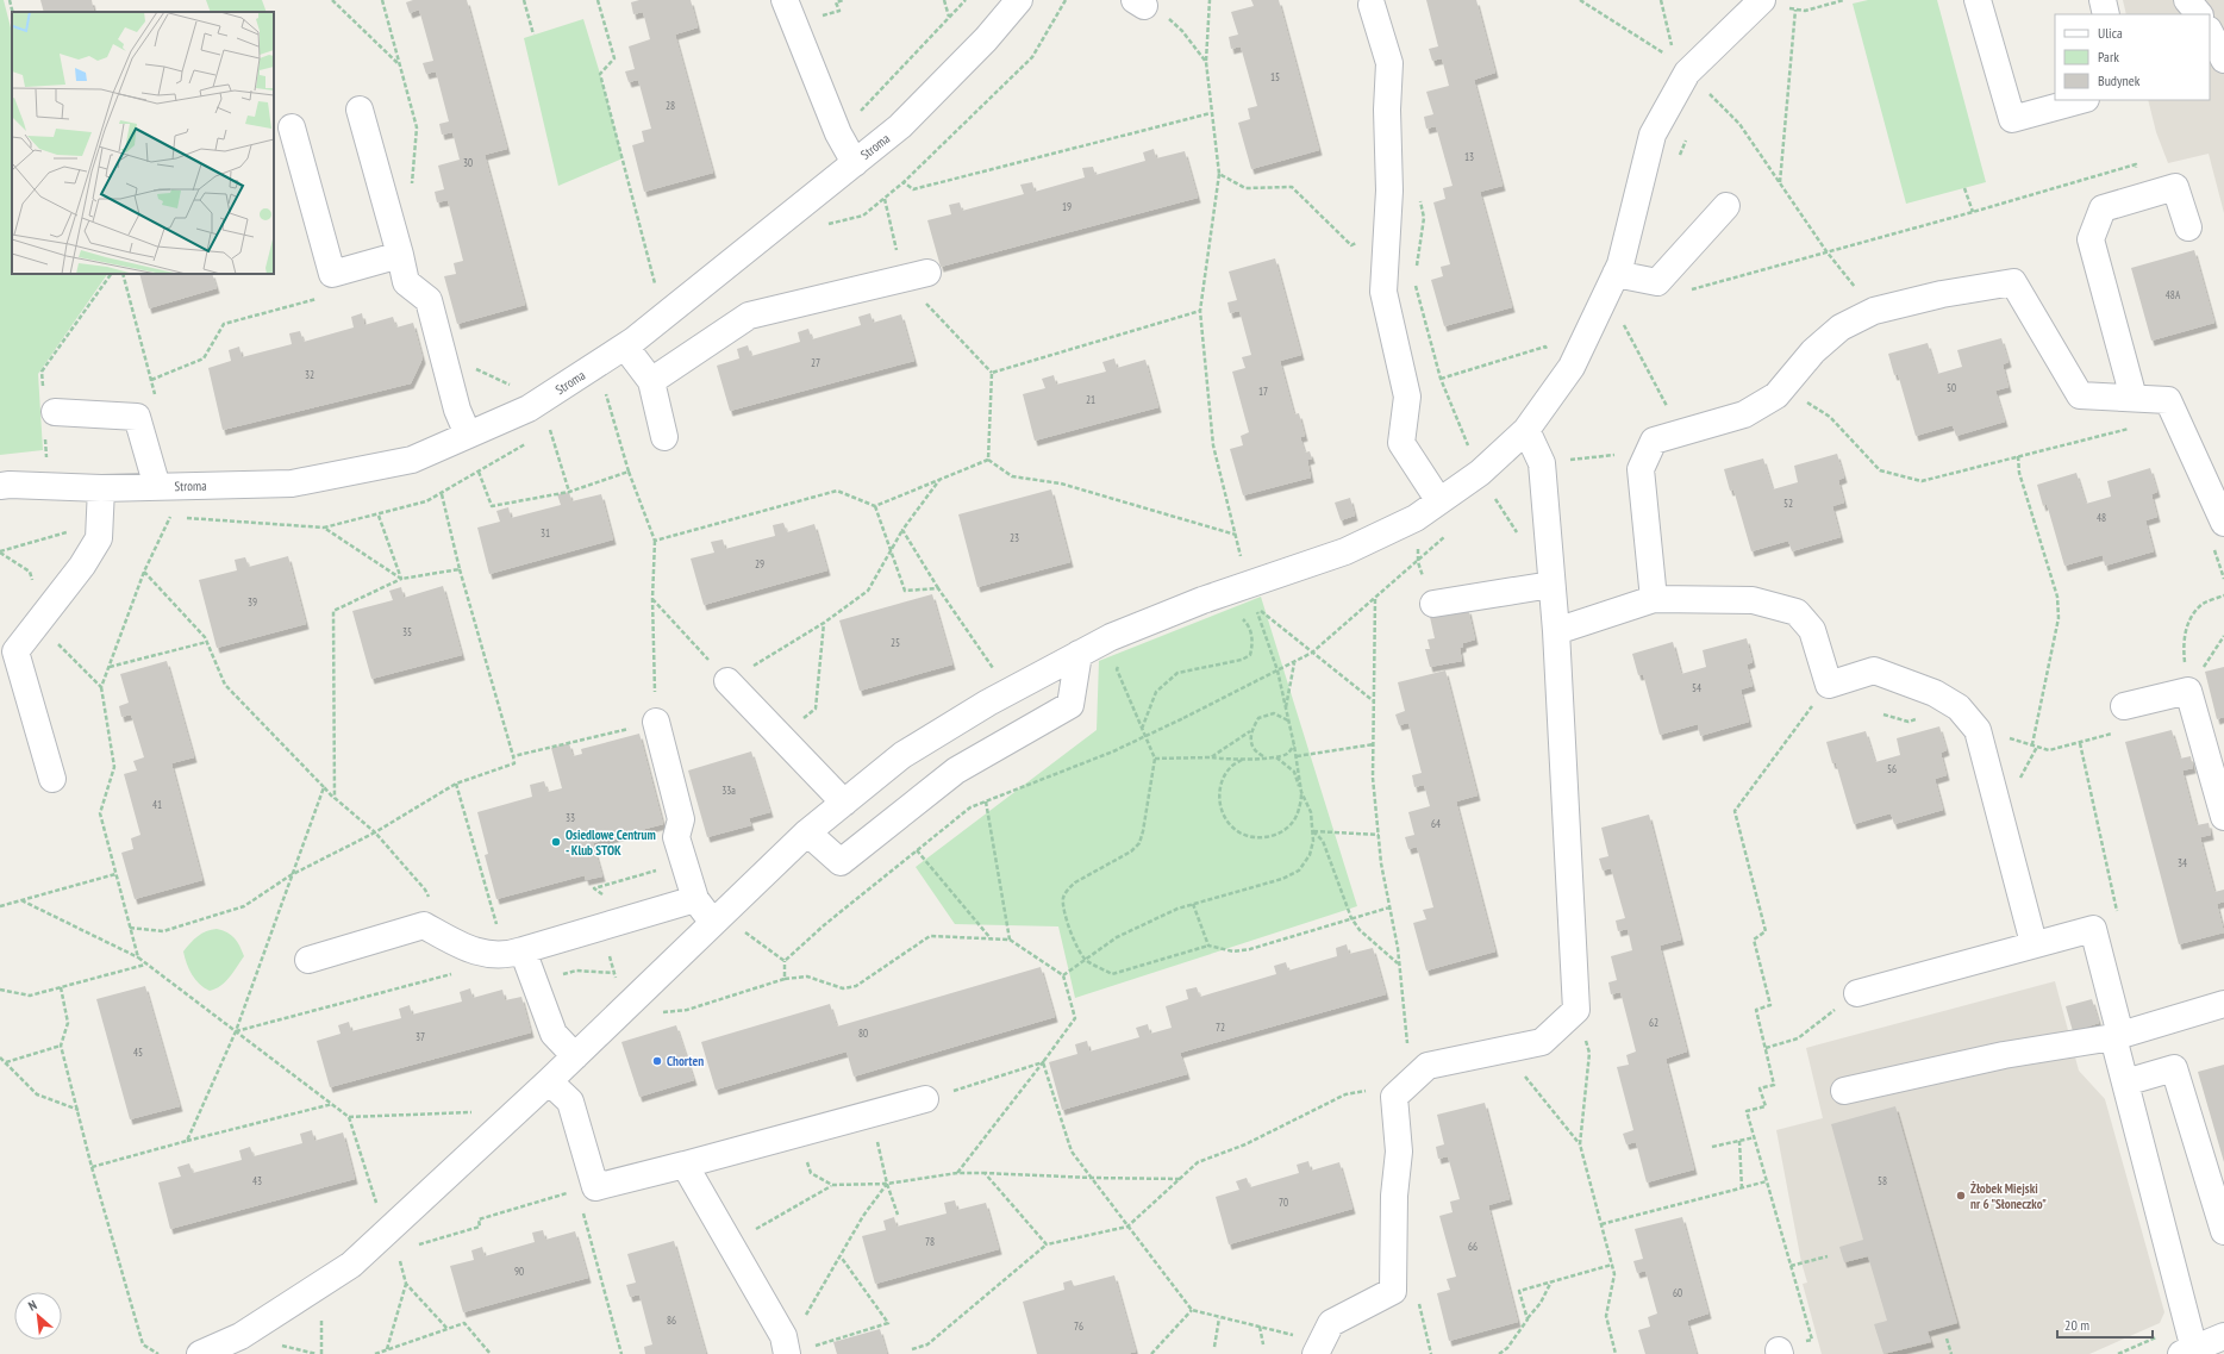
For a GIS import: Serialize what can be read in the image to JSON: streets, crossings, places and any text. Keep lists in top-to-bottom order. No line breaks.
{"streets":{"street":["Stroma"]},"places":["Osiedlowe Centrum - Klub STOK","Chorten","Żłobek Miejski nr 6 \"Słoneczko\""],"house_numbers":["15","28","13","30","19","48A","27","32","50","17","21","52","48","31","23","29","39","35","25","54","56","33a","41","33","64","34","62","72","80","37","45","43","58","70","78","66","90","60","86","76"],"legend":["Ulica","Park","Budynek"],"scale_bar":"20 m","north":"top left"}
